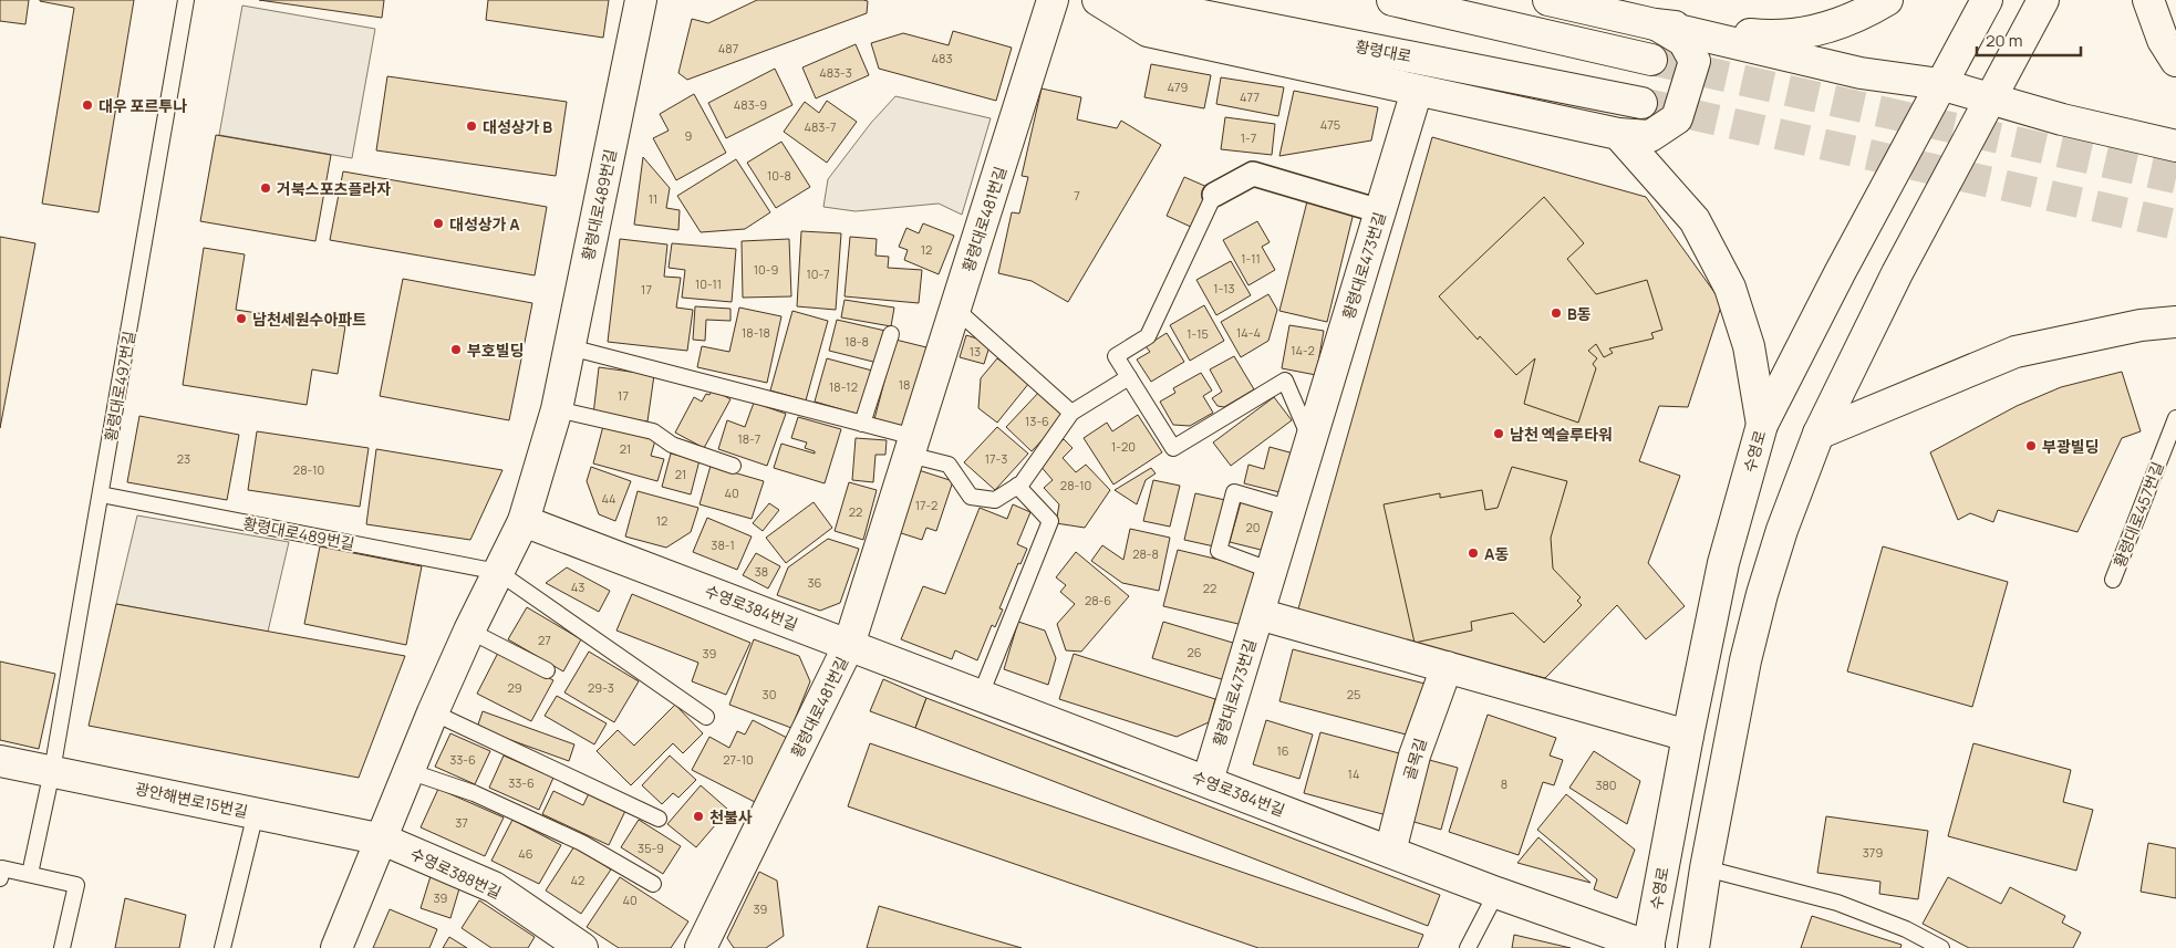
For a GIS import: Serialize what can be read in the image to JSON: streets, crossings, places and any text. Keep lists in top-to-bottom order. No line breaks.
{"streets":{"street":["황령대로","황령대로489번길","황령대로481번길","황령대로473번길","수영로","수영로384번길","골목길","광안해변로15번길","수영로388번길"],"lane":["황령대로497번길","황령대로457번길"]},"crossings":[["황령대로489번길","황령대로497번길"],["황령대로489번길","수영로384번길"],["황령대로489번길","광안해변로15번길"],["황령대로489번길","수영로388번길"],["황령대로481번길","수영로384번길"],["황령대로473번길","수영로384번길"],["황령대로497번길","광안해변로15번길"],["수영로","수영로384번길"],["수영로384번길","골목길"],["광안해변로15번길","수영로388번길"]],"places":["대우 포르투나","대성상가 B","거북스포츠플라자","대성상가 A","B동","남천세원수아파트","부호빌딩","남천 엑슬루타워","부광빌딩","A동","천불사"],"house_numbers":["487","483","483-3","479","477","483-9","475","483-7","9","1-7","10-8","7","11","12","1-11","10-9","10-7","10-11","1-13","17","18-18","14-4","1-15","18-8","14-2","13","18","18-12","17","13-6","18-7","1-20","21","23","17-3","28-10","21","28-10","40","44","17-2","22","12","20","38-1","28-8","38","36","43","22","28-6","27","26","39","29","29-3","30","25","16","33-6","27-10","14","33-6","8","380","37","35-9","379","46","42","39","40","39"],"scale_bar":"20 m"}
